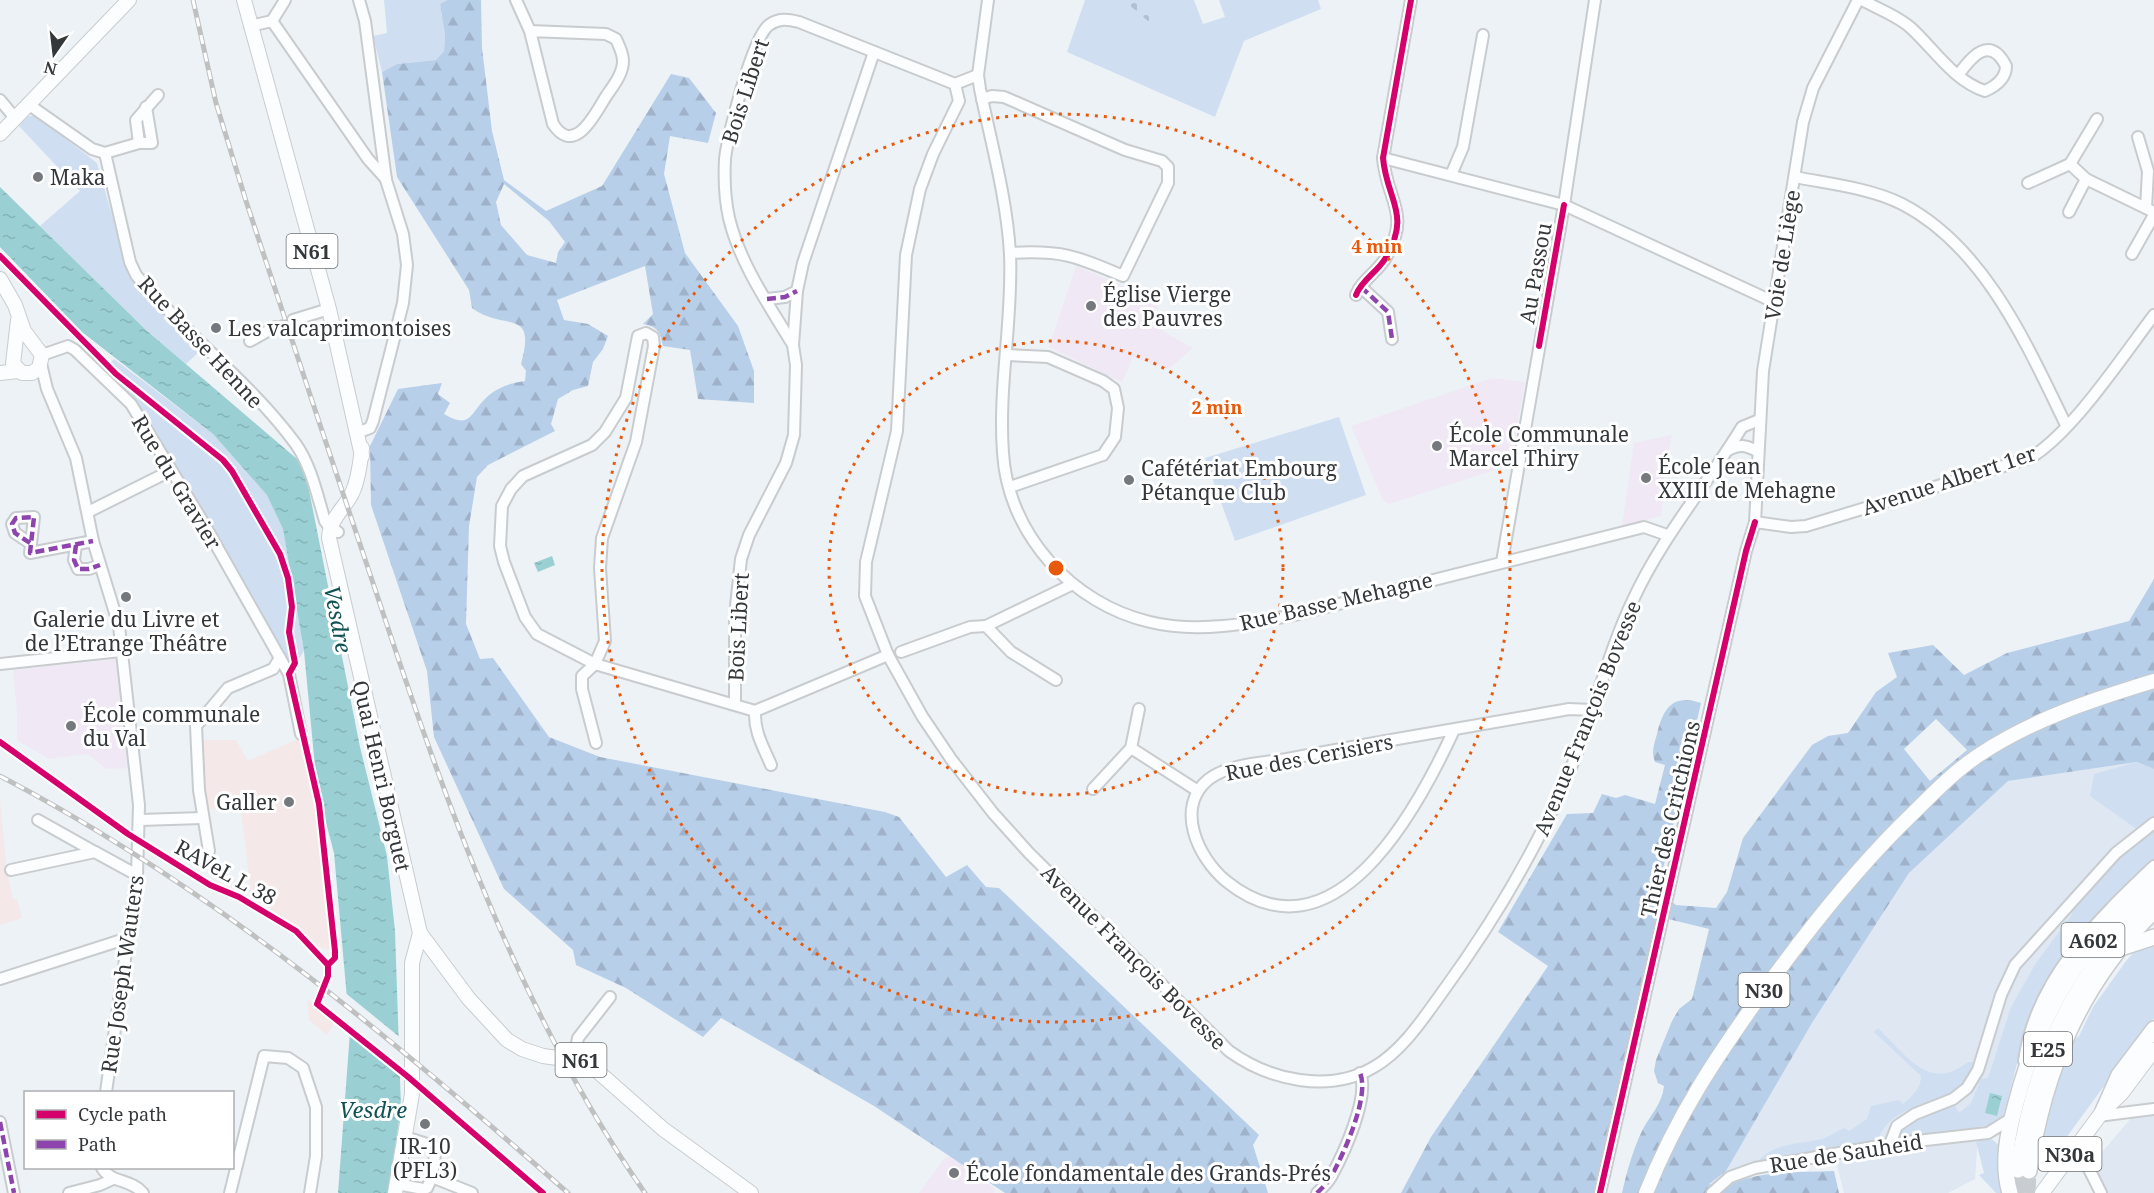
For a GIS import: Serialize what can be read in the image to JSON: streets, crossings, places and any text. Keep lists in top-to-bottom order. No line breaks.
{"streets":{"highway":["A602","E25"],"main road":["N61","Quai Henri Borguet","N30","N30a"],"street":["Bois Libert","Voie de Liège","Au Passou","Rue Basse Henne","Avenue Albert 1er","Rue du Gravier","Rue Basse Mehagne","Avenue François Bovesse","Rue des Cerisiers","Thier des Critchions","Rue Joseph Wauters","Rue de Sauheid"],"cycle path":["RAVeL L 38"]},"crossings":[["Bois Libert","Avenue François Bovesse"],["N61","Rue Basse Henne"],["N61","Quai Henri Borguet"],["Voie de Liège","Avenue Albert 1er"],["Voie de Liège","Avenue François Bovesse"],["Voie de Liège","Thier des Critchions"],["Au Passou","Rue Basse Mehagne"],["Rue Basse Henne","Quai Henri Borguet"],["Avenue Albert 1er","Thier des Critchions"],["Rue du Gravier","Rue Joseph Wauters"],["Rue Basse Mehagne","Avenue François Bovesse"],["Avenue François Bovesse","Rue des Cerisiers"],["A602","E25"],["A602","Rue de Sauheid"]],"water":["Vesdre"],"places":["Maka","Église Vierge des Pauvres","Les valcaprimontoises","École Communale Marcel Thiry","École Jean XXIII de Mehagne","Cafétériat Embourg Pétanque Club","Galerie du Livre et de l’Etrange Théâtre","École communale du Val","Galler","IR-10 (PFL3)","École fondamentale des Grands-Prés"],"legend":["Cycle path","Path"],"north":"bottom","rings":["4 min","2 min"]}
